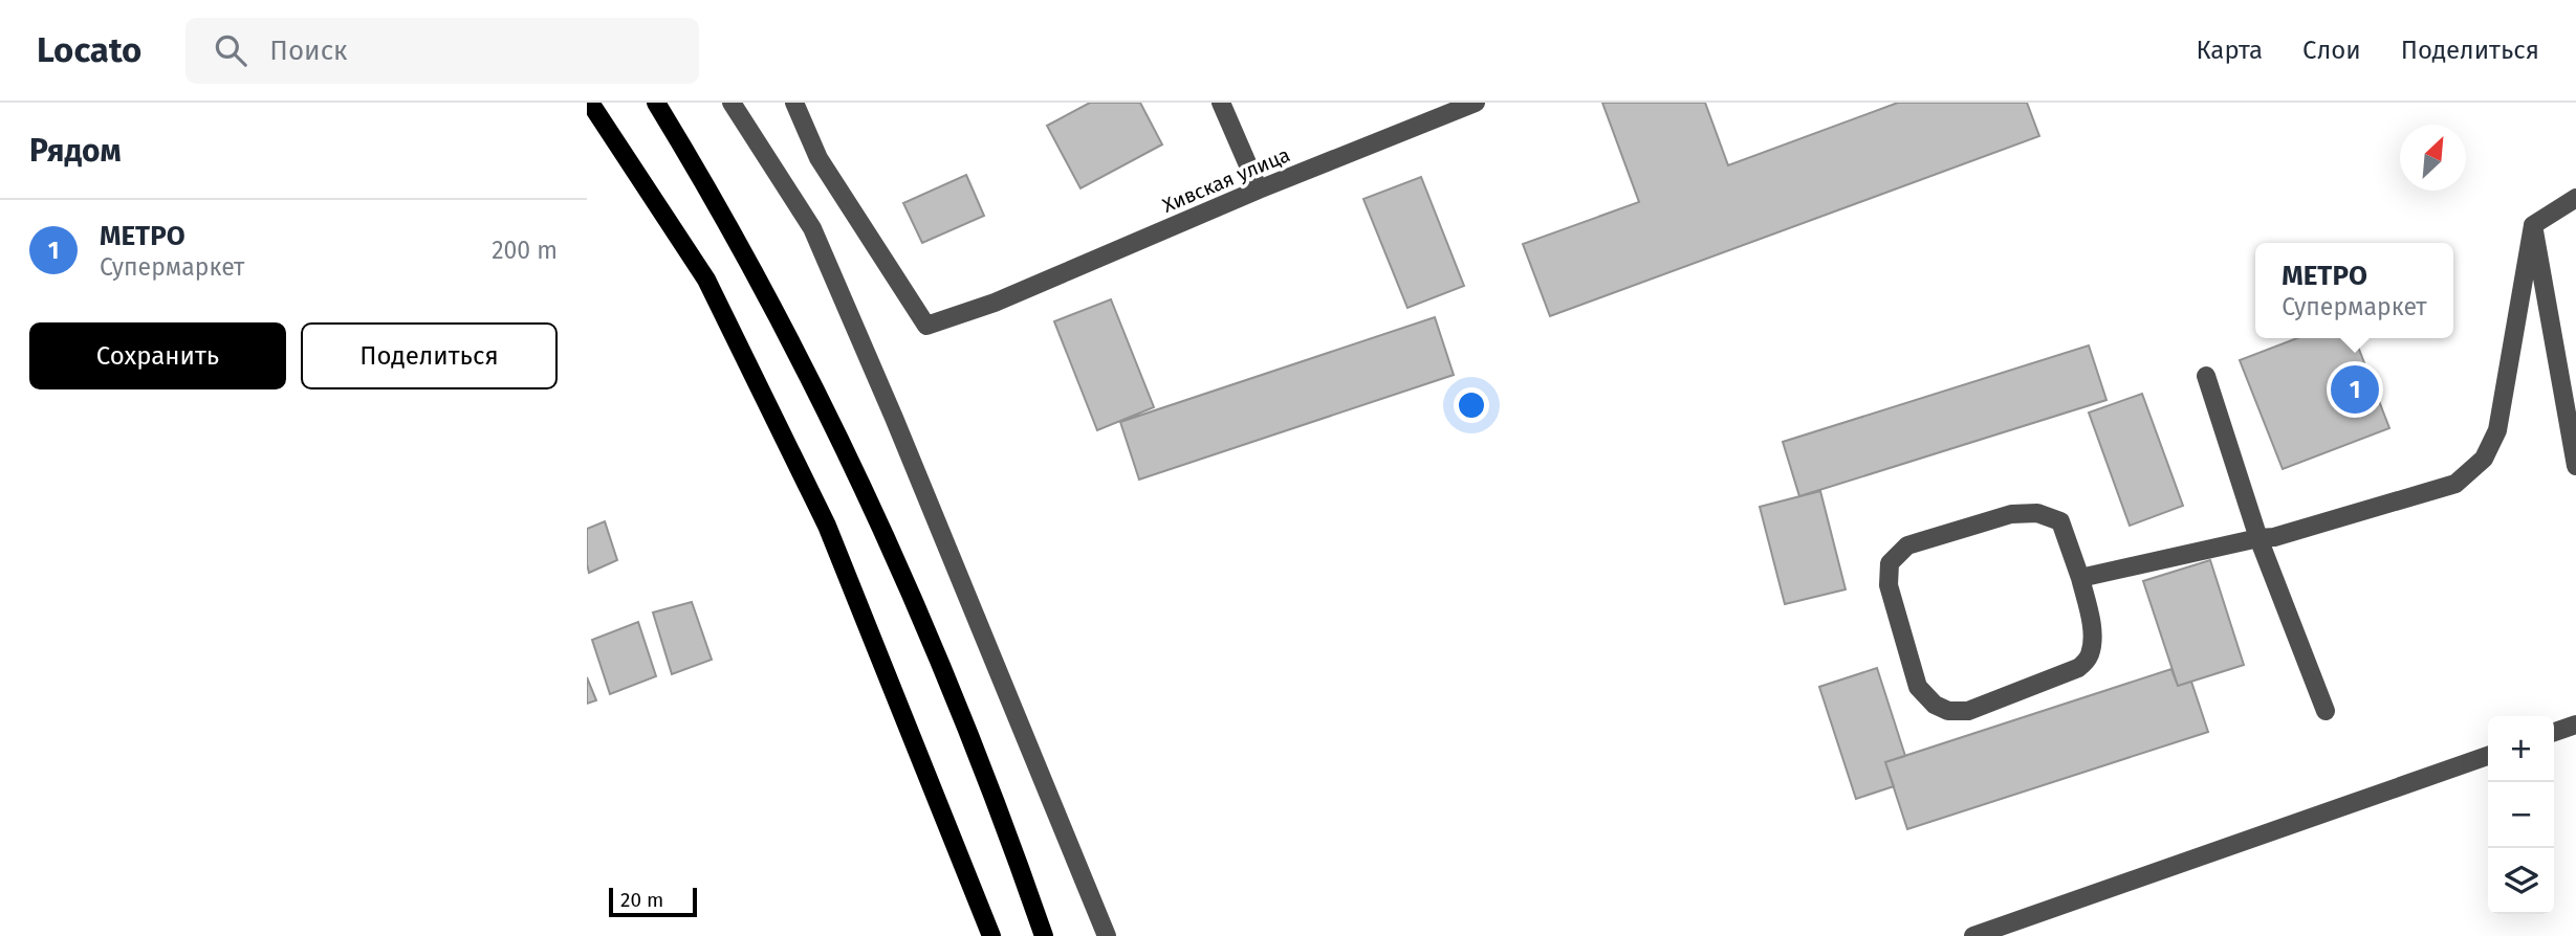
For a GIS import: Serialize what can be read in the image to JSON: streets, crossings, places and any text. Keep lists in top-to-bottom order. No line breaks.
{"streets":{"street":["Хивская улица"]},"scale_bar":"20 m","north":"top right","page":{"header":"Locato","search":"Поиск","nav":["Карта","Слои","Поделиться"],"heading":"Рядом","list":[{"mark":"1","name":"МЕТРО","note":"Супермаркет","value":"200 m"}],"popup":["МЕТРО","Супермаркет"],"buttons":["Сохранить","Поделиться"],"pins":"1","map_buttons":["+","−"],"scale":"20 m"}}
